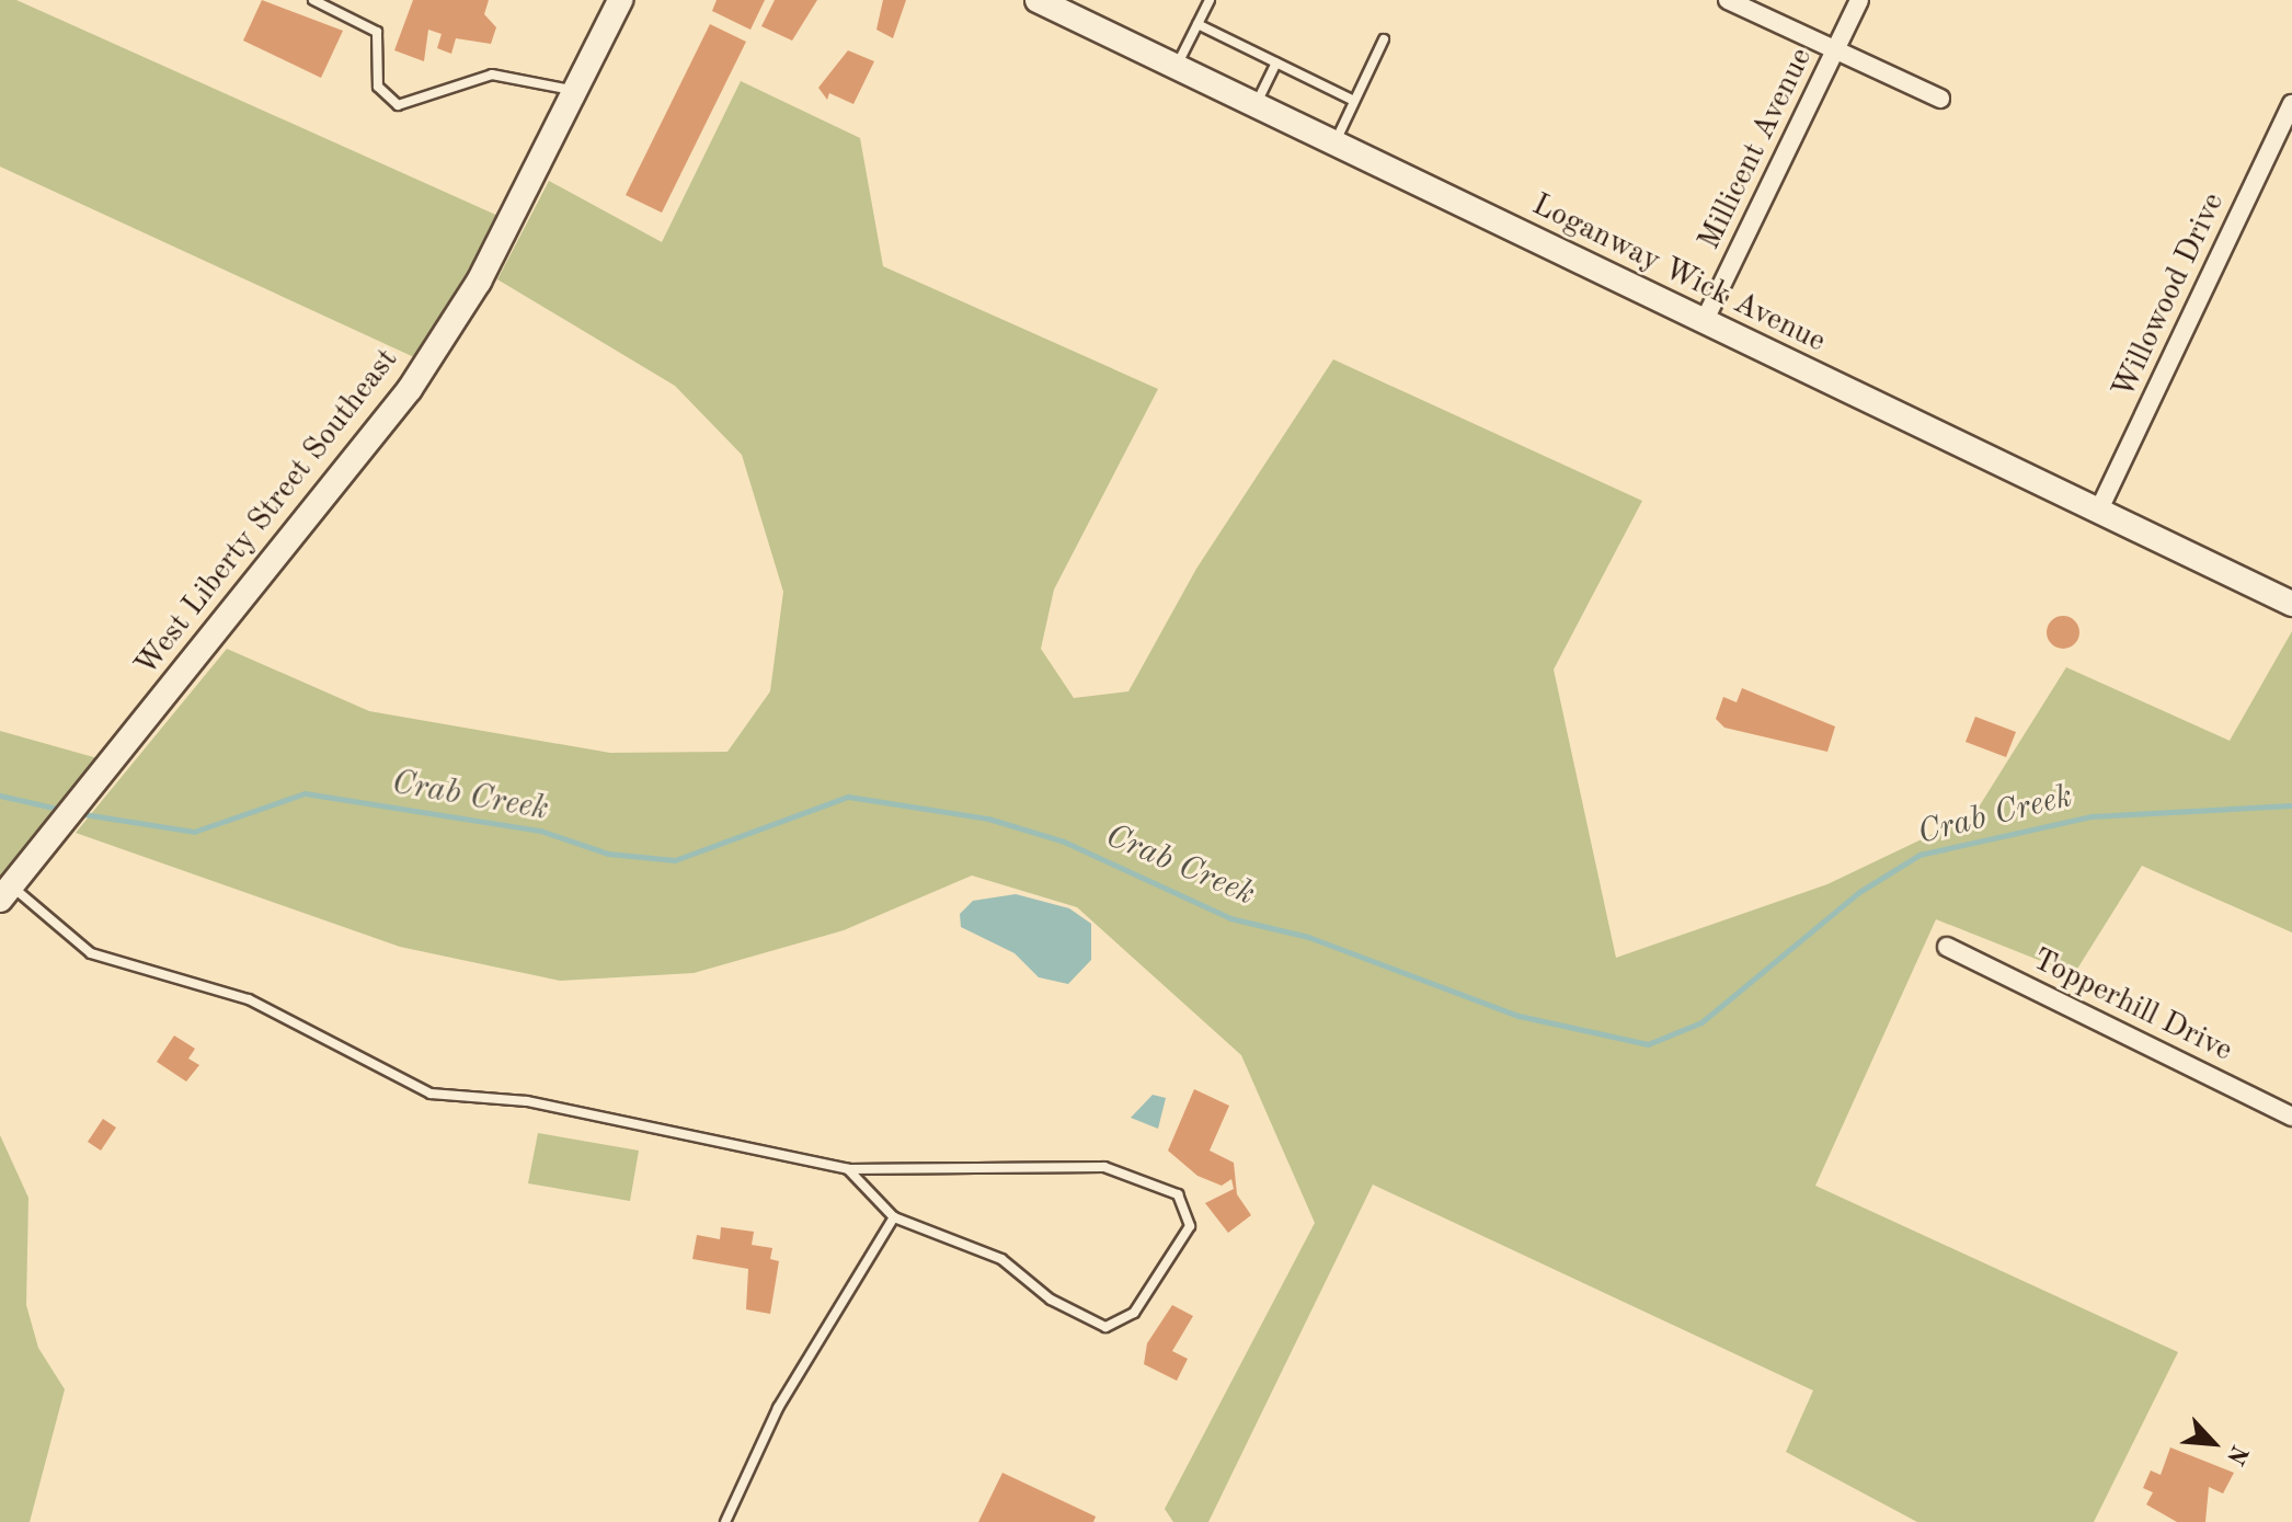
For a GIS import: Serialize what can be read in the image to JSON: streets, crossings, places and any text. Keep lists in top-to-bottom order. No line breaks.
{"streets":{"street":["Millicent Avenue","Loganway Wick Avenue","Willowood Drive","West Liberty Street Southeast","Topperhill Drive"]},"crossings":[["Millicent Avenue","Loganway Wick Avenue"],["Loganway Wick Avenue","Willowood Drive"]],"water":["Crab Creek"],"north":"bottom right"}
